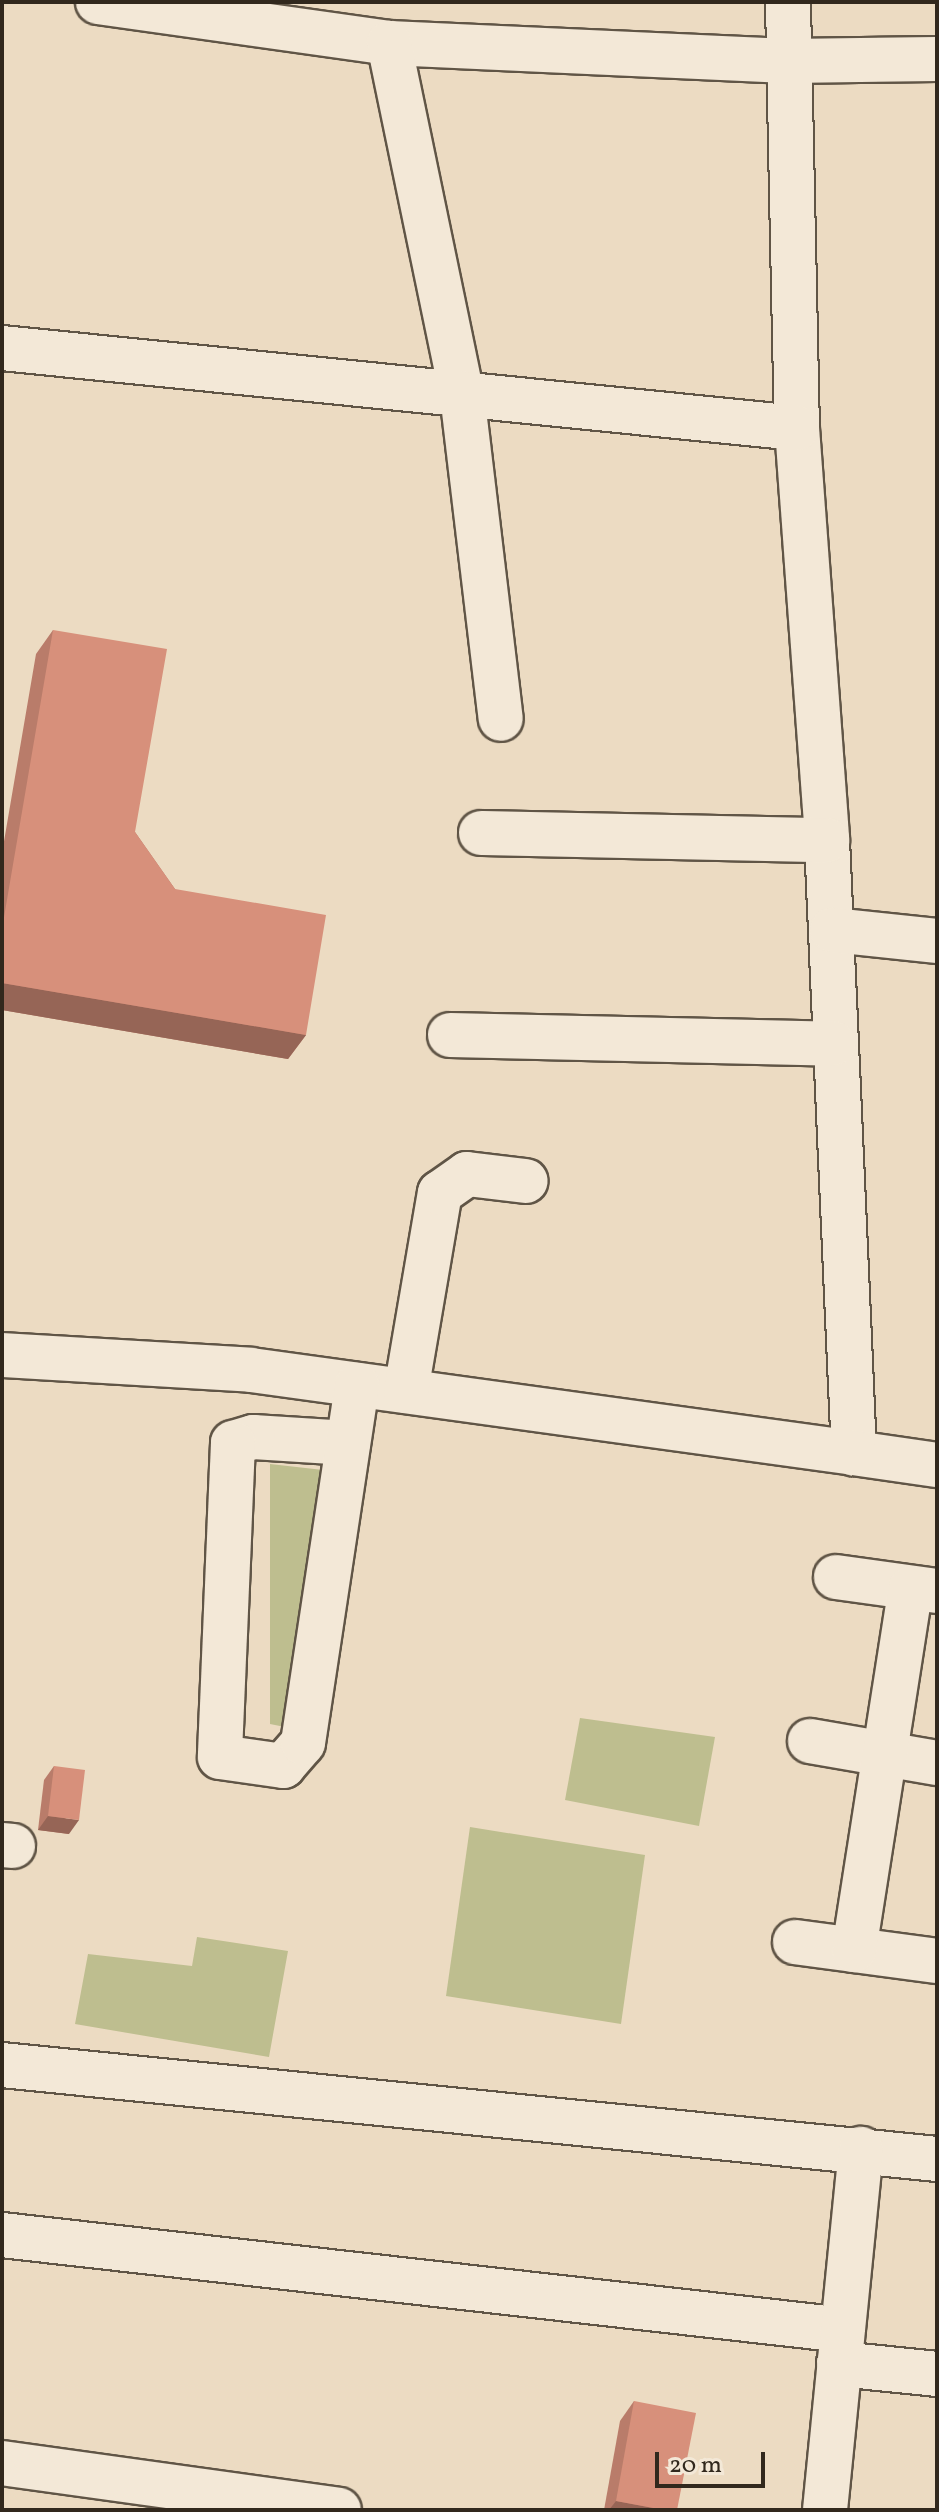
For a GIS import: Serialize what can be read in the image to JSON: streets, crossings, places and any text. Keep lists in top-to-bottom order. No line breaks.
{"scale_bar":"20 m"}
